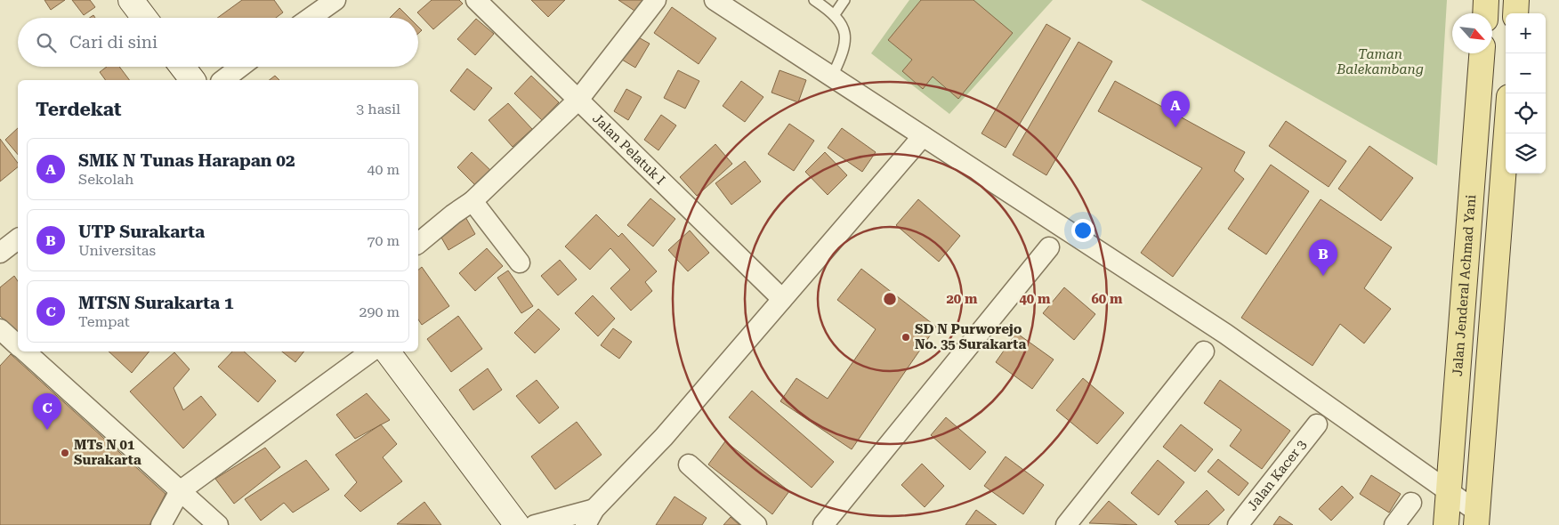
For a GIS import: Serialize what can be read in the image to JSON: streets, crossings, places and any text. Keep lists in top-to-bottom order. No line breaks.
{"streets":{"main road":["Jalan Jenderal Achmad Yani"],"street":["Jalan Pelatuk I","Jalan Kacer 3"]},"parks":["Taman Balekambang"],"places":["SD N Purworejo No. 35 Surakarta","MTs N 01 Surakarta"],"north":"bottom right","page":{"map_buttons":["+","−"],"search":"Cari di sini","heading":["Terdekat","3 hasil"],"pins":["A","B","C"],"list":[{"mark":"A","name":"SMK N Tunas Harapan 02","note":"Sekolah","value":"40 m"},{"mark":"B","name":"UTP Surakarta","note":"Universitas","value":"70 m"},{"mark":"C","name":"MTSN Surakarta 1","note":"Tempat","value":"290 m"}]},"rings":["20 m","40 m","60 m"]}
